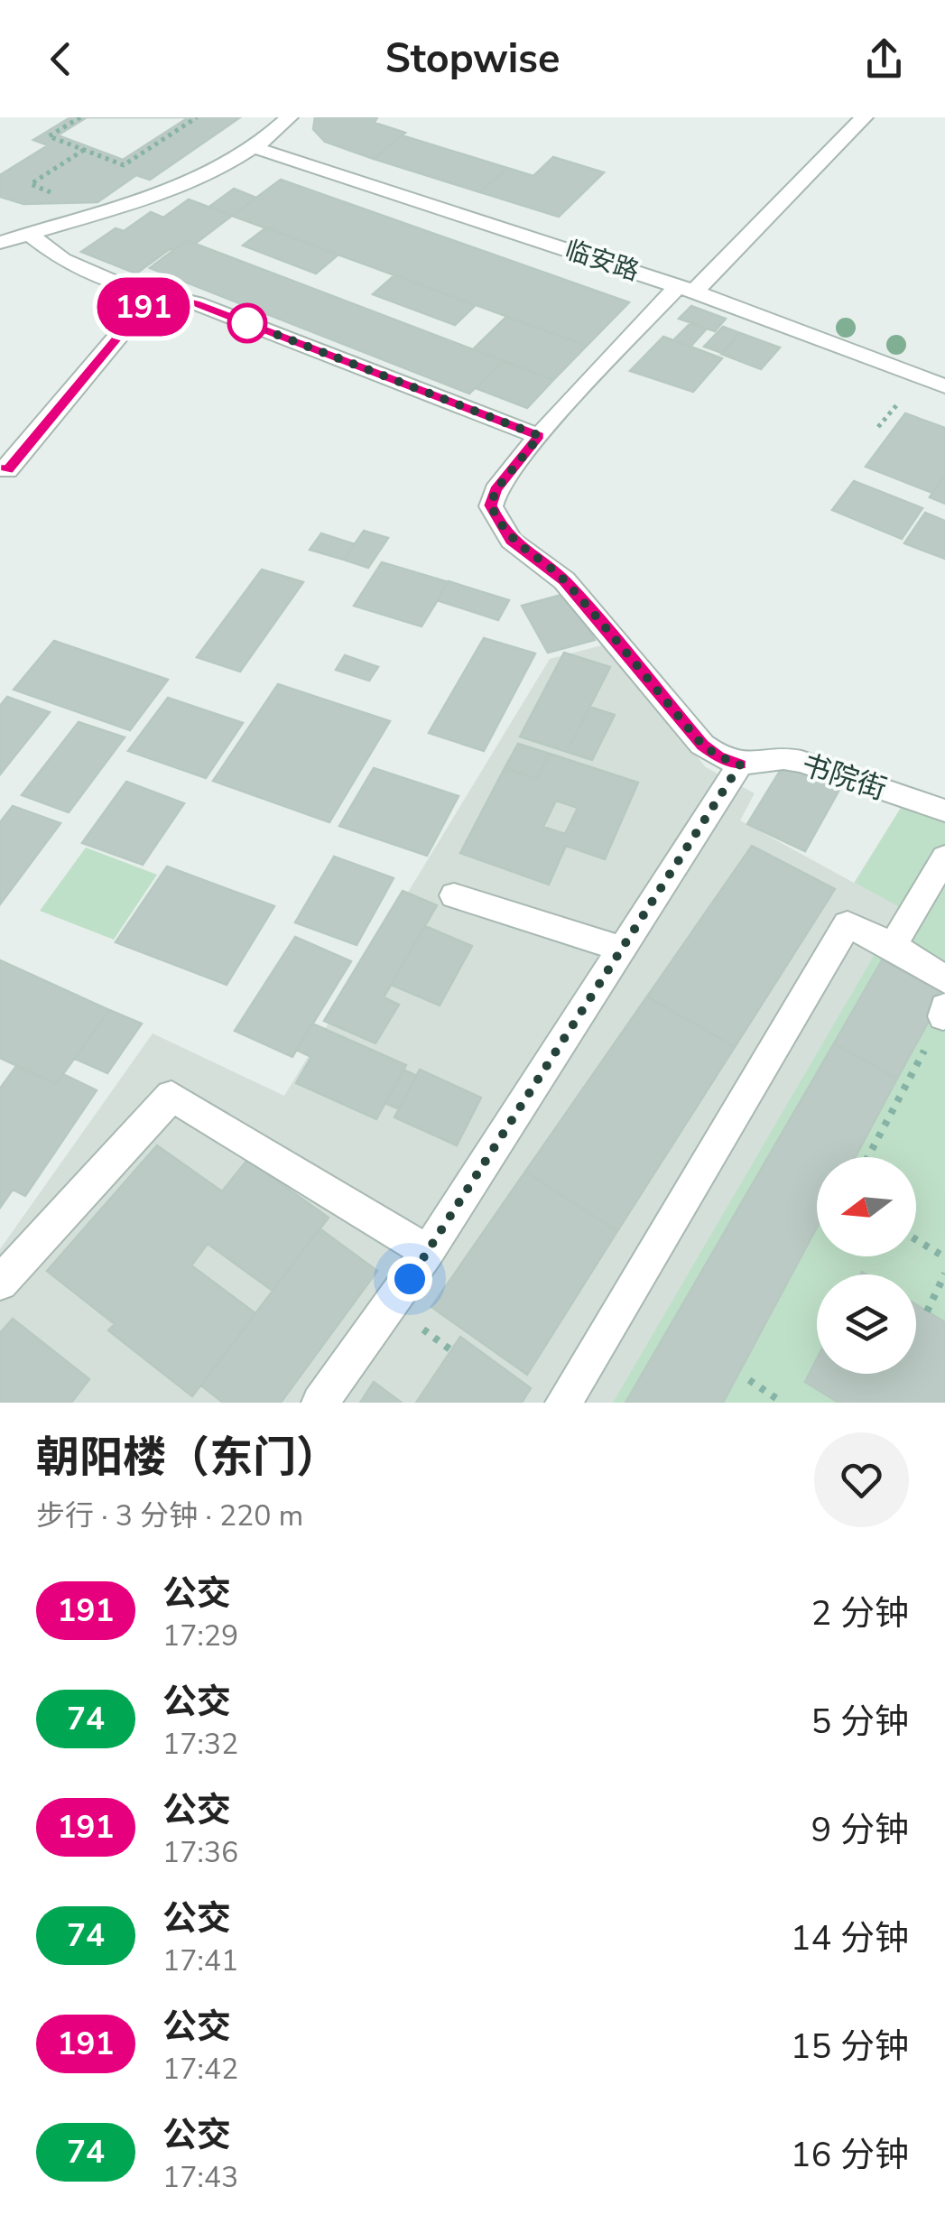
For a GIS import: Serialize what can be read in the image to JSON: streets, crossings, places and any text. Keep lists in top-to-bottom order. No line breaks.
{"streets":{"street":["临安路","书院街"]},"lines":["bus line 191"],"north":"left","page":{"header":"Stopwise","on_map":"191","heading":["朝阳楼（东门）","步行 · 3 分钟 · 220 m"],"list":[{"mark":"191","name":"公交","note":"17:29","value":"2 分钟"},{"mark":"74","name":"公交","note":"17:32","value":"5 分钟"},{"mark":"191","name":"公交","note":"17:36","value":"9 分钟"},{"mark":"74","name":"公交","note":"17:41","value":"14 分钟"},{"mark":"191","name":"公交","note":"17:42","value":"15 分钟"},{"mark":"74","name":"公交","note":"17:43","value":"16 分钟"}]}}
